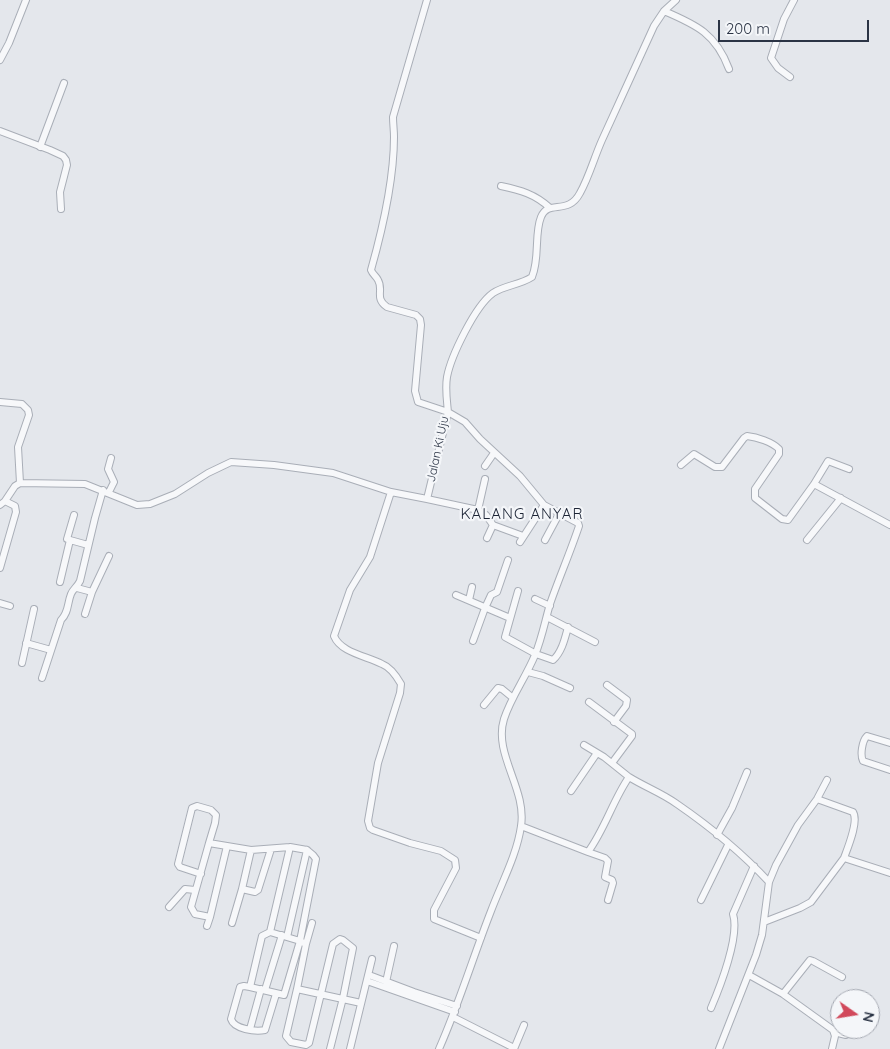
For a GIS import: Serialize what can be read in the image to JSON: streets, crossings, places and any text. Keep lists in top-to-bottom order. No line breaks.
{"streets":{"street":["Jalan Ki Uju"]},"districts":["KALANG ANYAR"],"scale_bar":"200 m","north":"right"}
